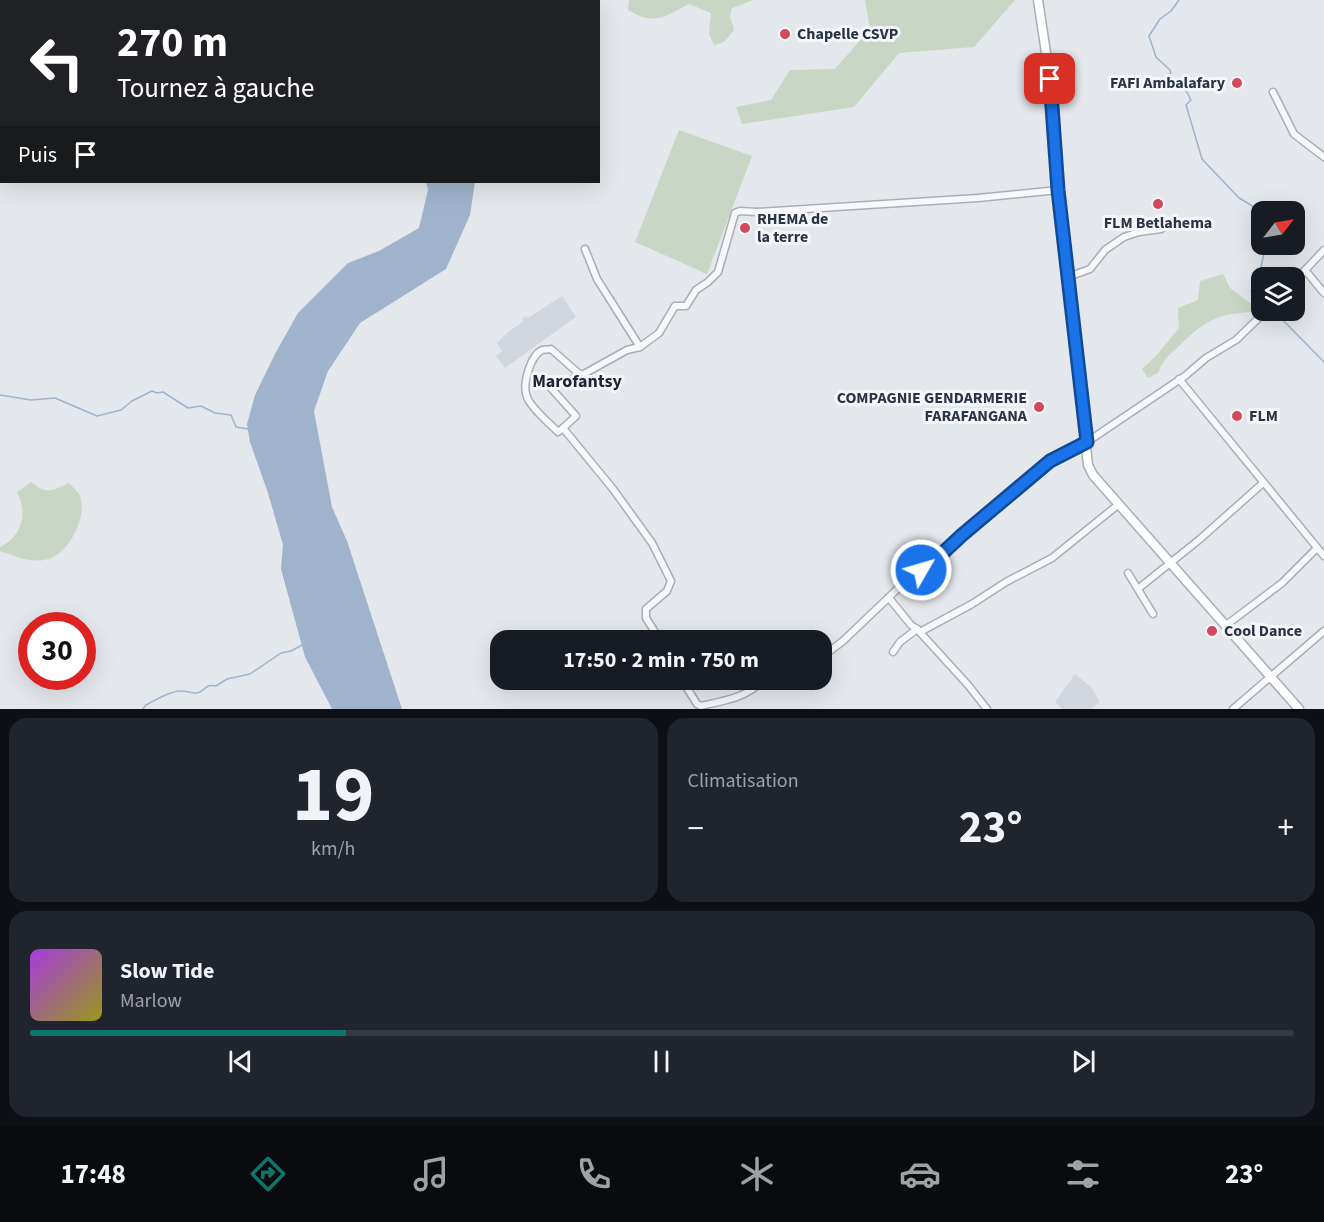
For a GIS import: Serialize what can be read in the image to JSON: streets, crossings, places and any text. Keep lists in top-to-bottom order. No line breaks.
{"districts":["Marofantsy"],"places":["Chapelle CSVP","FAFI Ambalafary","FLM Betlahema","RHEMA de la terre","COMPAGNIE GENDARMERIE FARAFANGANA","FLM","Cool Dance"],"north":"top right","page":{"turn":["270 m","Tournez à gauche"],"then":"Puis","limit":"30","trip":"17:50 · 2 min · 750 m","tile":[["19","km/h"],"Climatisation"],"heat":["−","23°","+"],"song":["Slow Tide","Marlow"],"tabs":["17:48","23°"]}}
